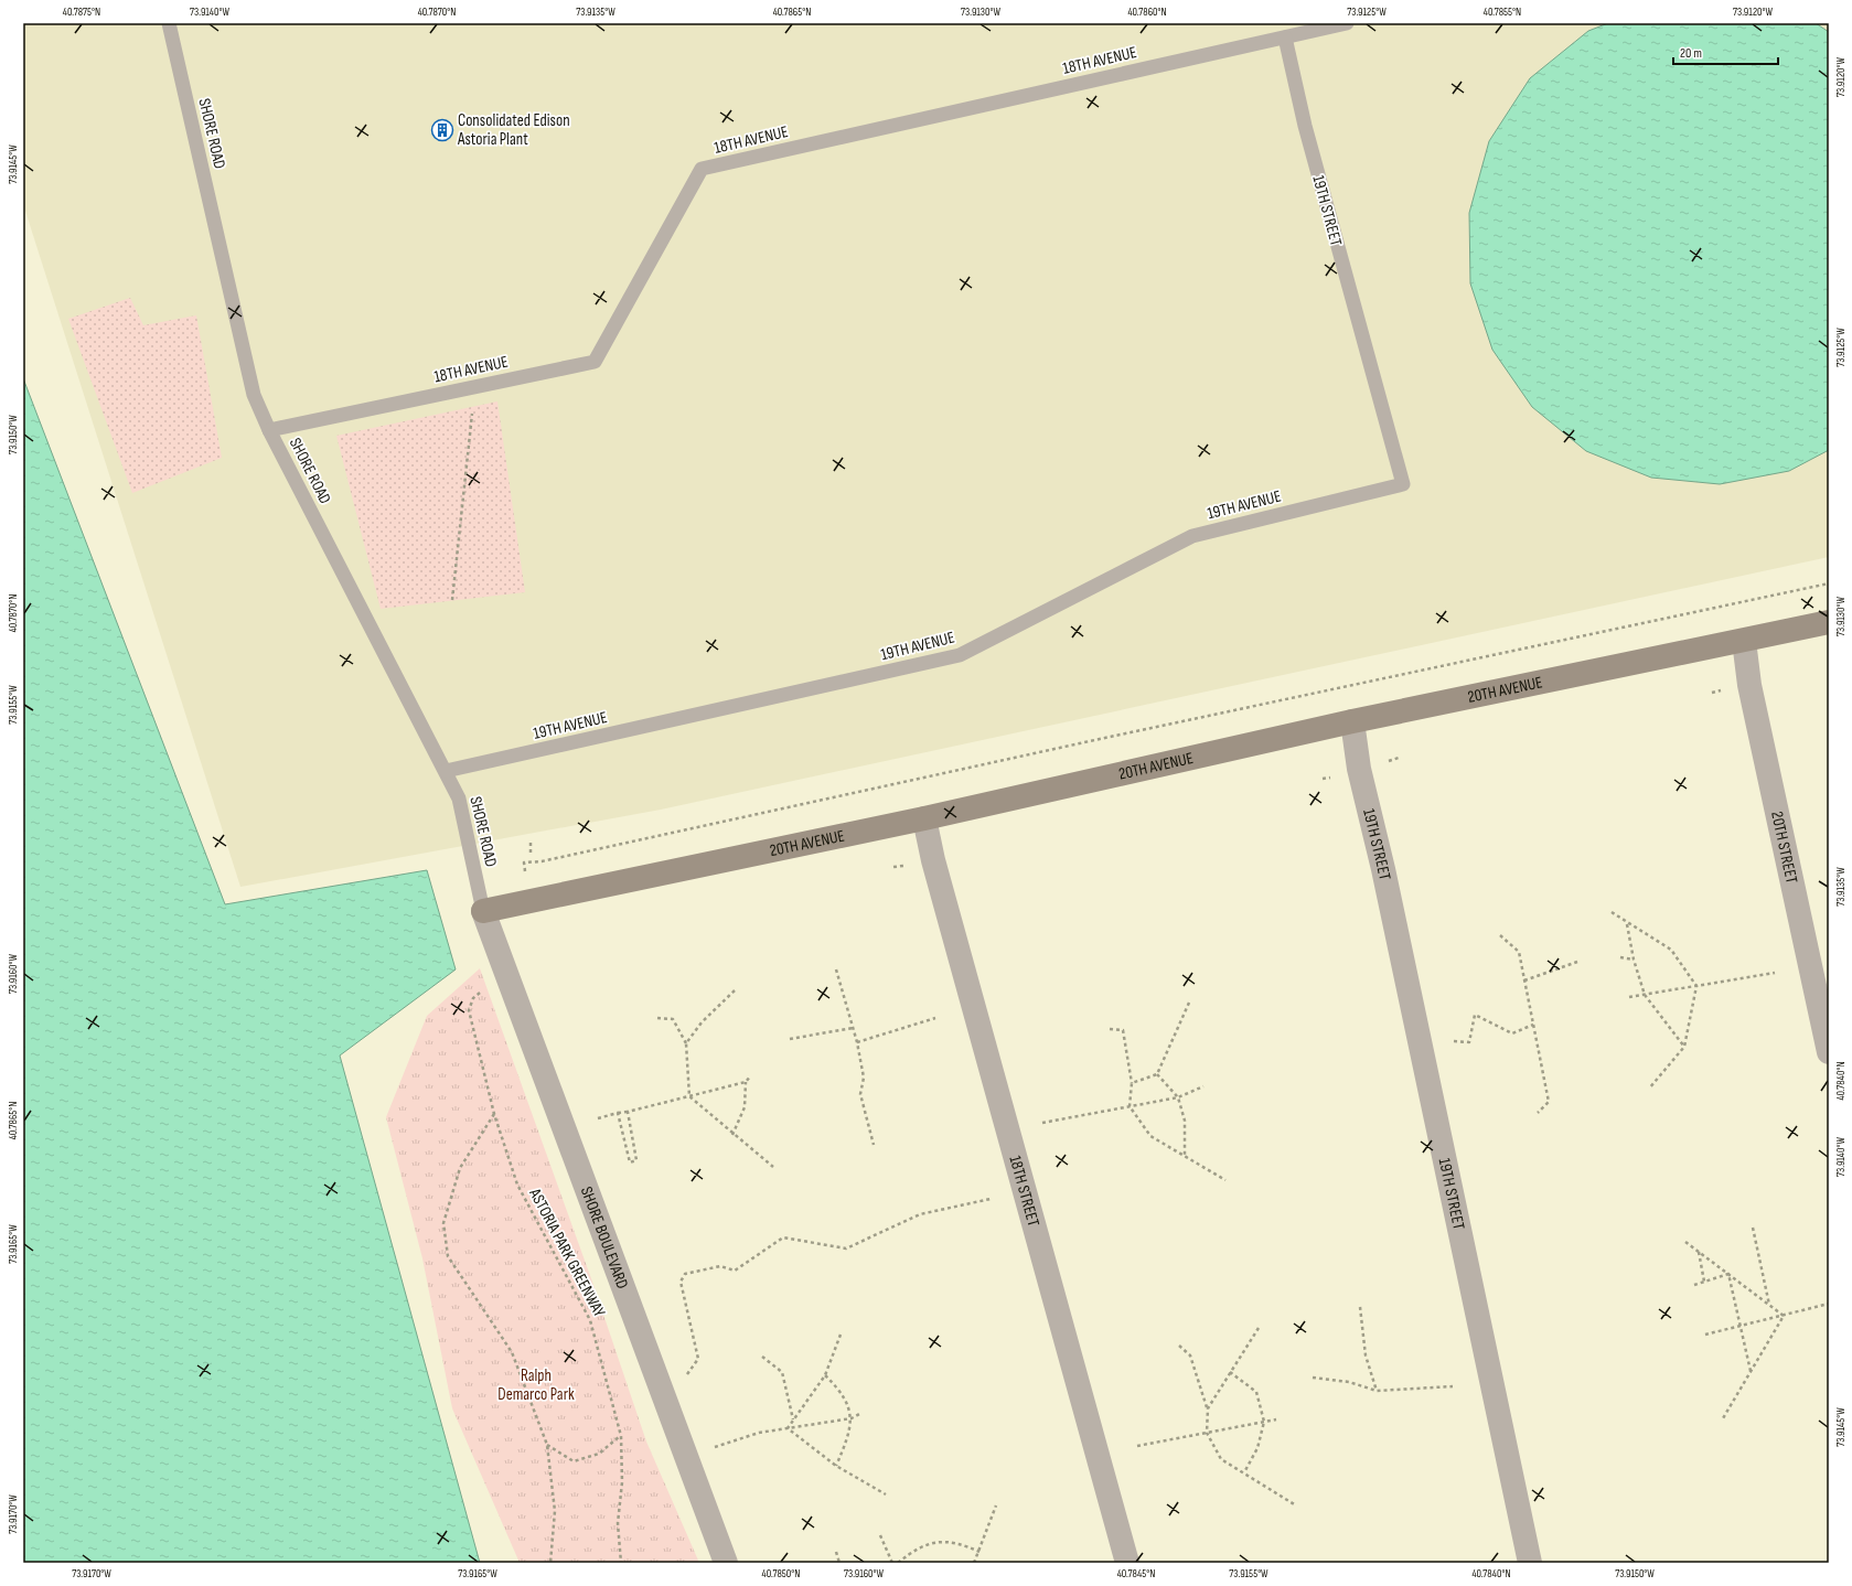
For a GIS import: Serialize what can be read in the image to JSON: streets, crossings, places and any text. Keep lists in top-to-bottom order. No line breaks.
{"streets":{"street":["19TH STREET","20TH AVENUE","20TH STREET","18TH STREET","SHORE BOULEVARD"],"lane":["18TH AVENUE","SHORE ROAD","19TH AVENUE"],"path":["ASTORIA PARK GREENWAY"]},"crossings":[["18TH AVENUE","SHORE ROAD"],["18TH AVENUE","19TH STREET"],["SHORE ROAD","19TH AVENUE"],["SHORE ROAD","20TH AVENUE"],["SHORE ROAD","SHORE BOULEVARD"],["19TH STREET","19TH AVENUE"],["19TH STREET","20TH AVENUE"],["20TH AVENUE","20TH STREET"],["20TH AVENUE","18TH STREET"],["20TH AVENUE","SHORE BOULEVARD"]],"parks":["Ralph Demarco Park"],"places":{"building":["Consolidated Edison Astoria Plant"]},"scale_bar":"20 m","coordinates":["40.7875°N","73.9140°W","40.7870°N","73.9135°W","40.7865°N","73.9130°W","40.7860°N","73.9125°W","40.7855°N","73.9120°W","73.9145°W","73.9150°W","73.9155°W","73.9160°W","40.7840°N","73.9165°W","73.9170°W","40.7850°N","40.7845°N"]}
